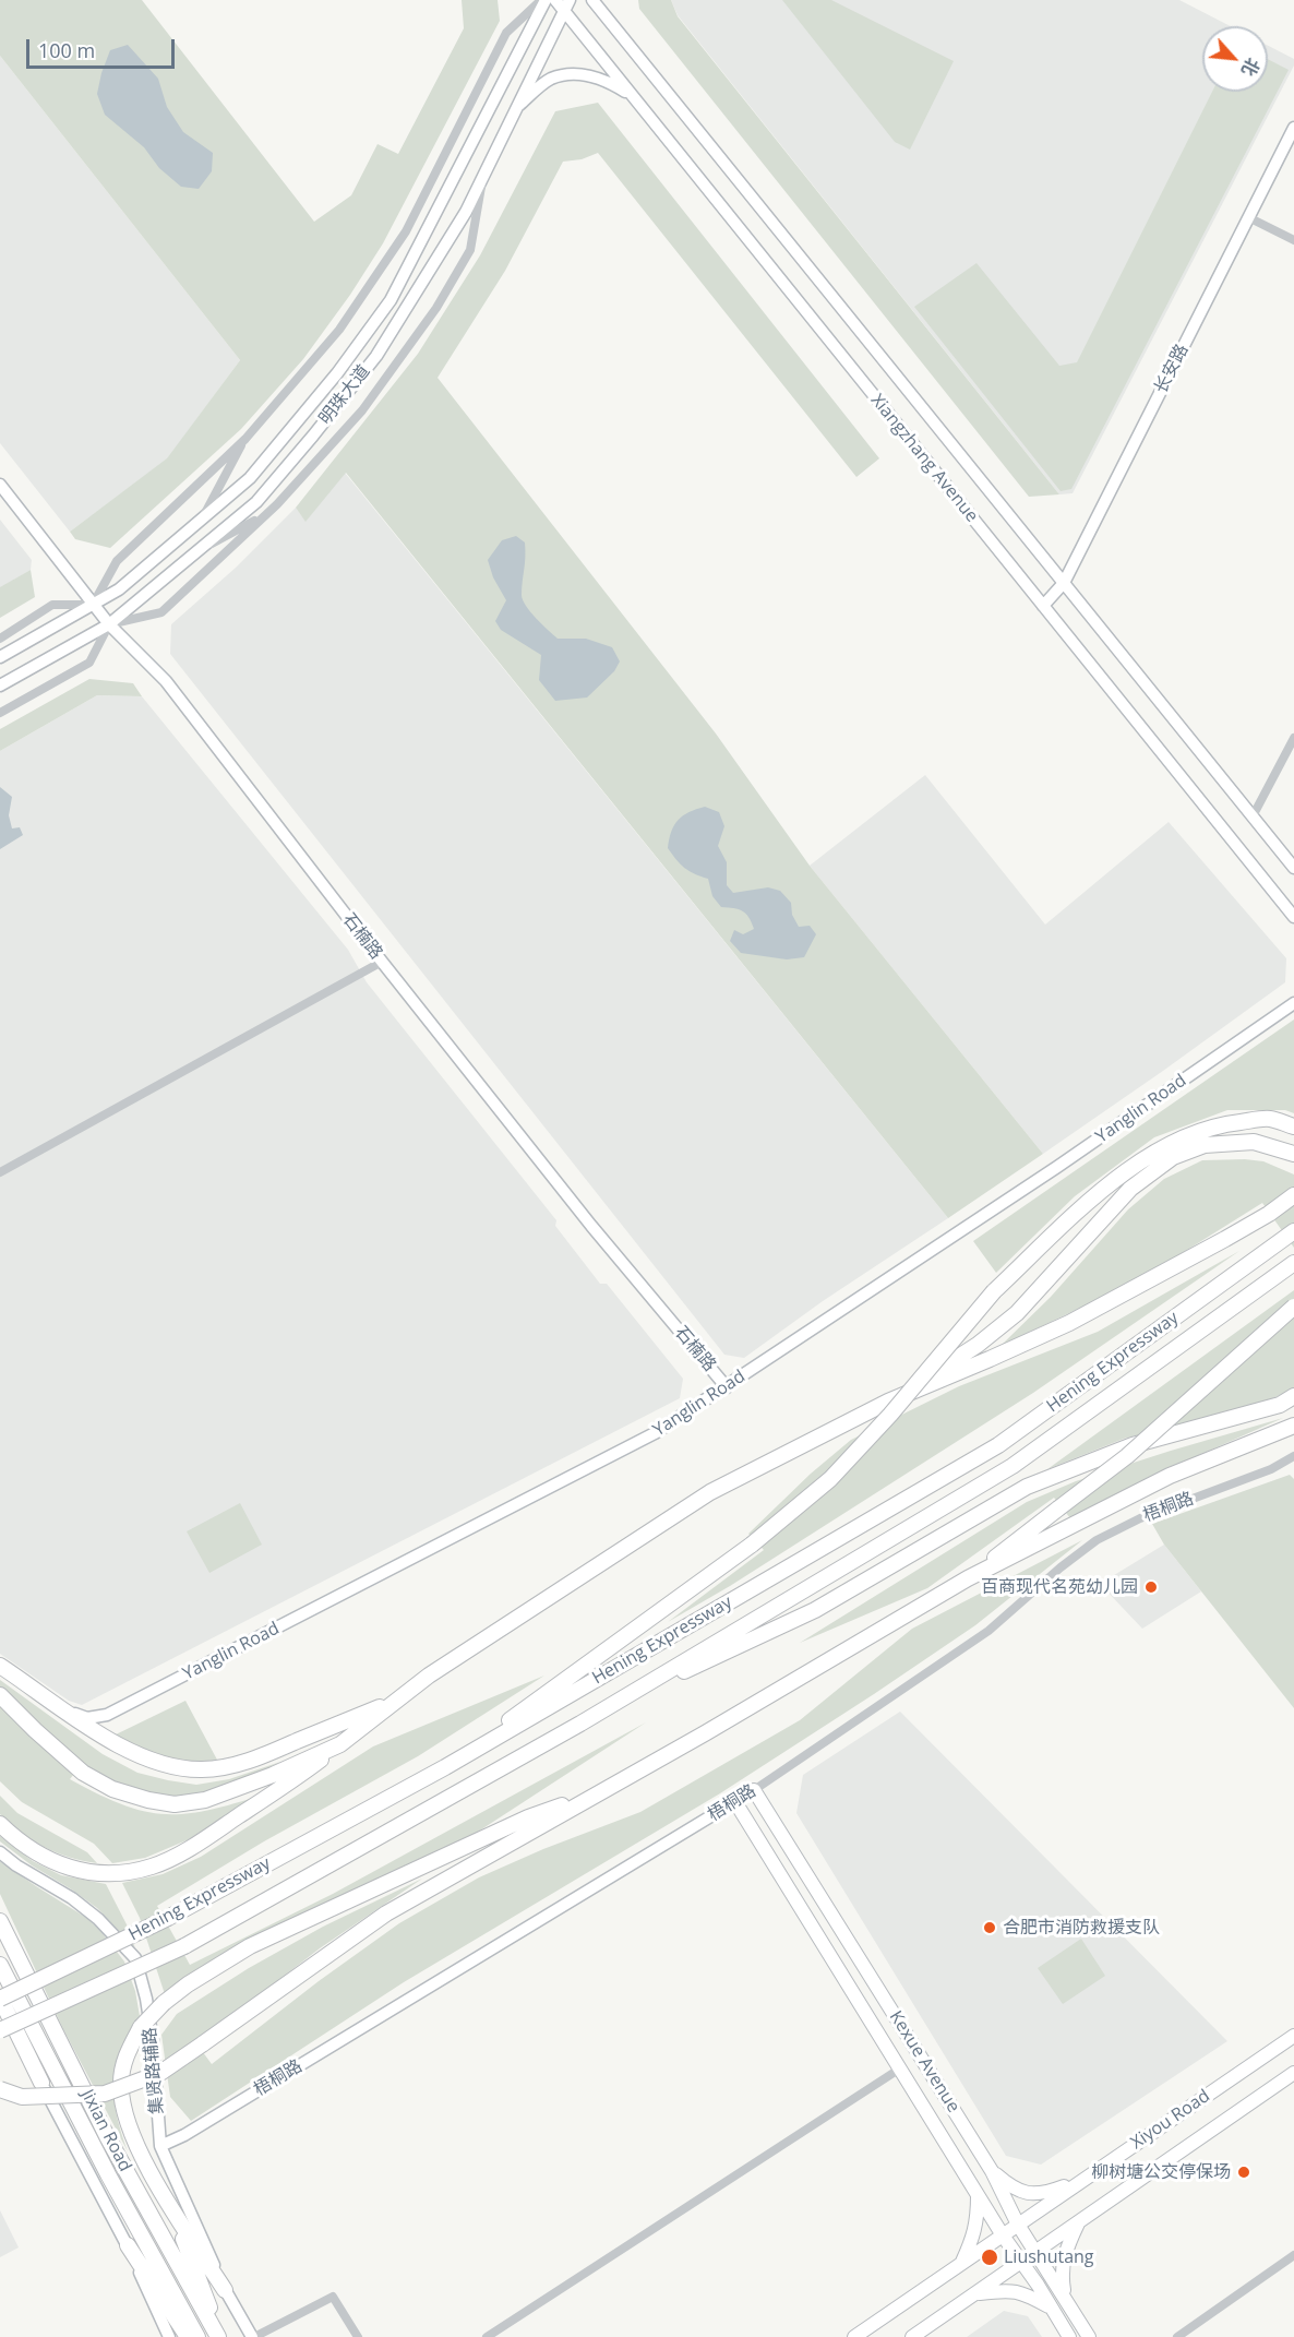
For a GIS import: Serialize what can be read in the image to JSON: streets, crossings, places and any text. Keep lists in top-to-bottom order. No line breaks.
{"streets":{"highway":["Hening Expressway","Jixian Road"],"main road":["Kexue Avenue","Xiyou Road"],"street":["长安路","明珠大道","Xiangzhang Avenue","石楠路","Yanglin Road","梧桐路","集贤路辅路"]},"crossings":[["长安路","Xiangzhang Avenue"],["明珠大道","Xiangzhang Avenue"],["明珠大道","石楠路"],["石楠路","Yanglin Road"],["梧桐路","Kexue Avenue"],["梧桐路","集贤路辅路"],["Kexue Avenue","Xiyou Road"]],"places":["百商现代名苑幼儿园","合肥市消防救援支队","柳树塘公交停保场","Liushutang"],"scale_bar":"100 m","north":"bottom right"}
